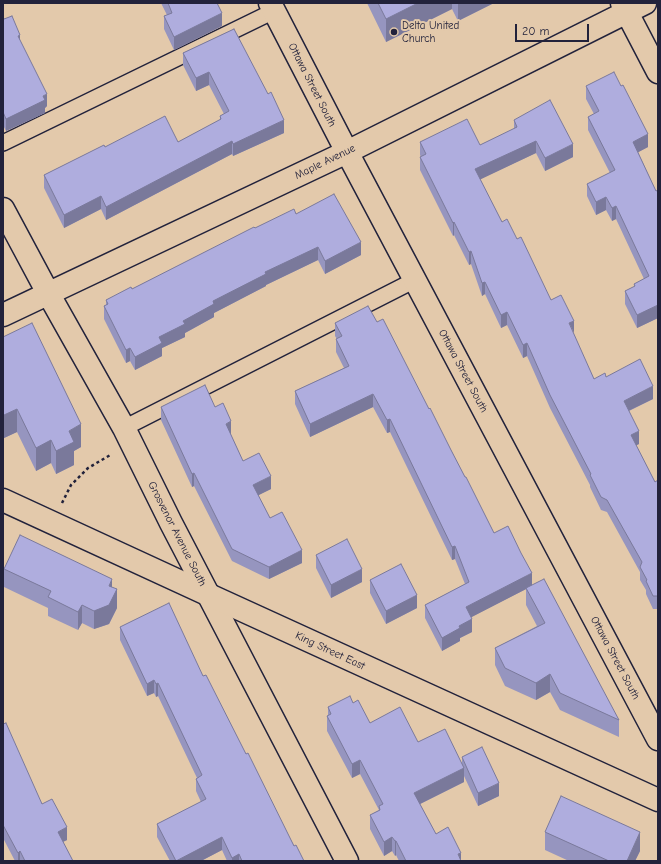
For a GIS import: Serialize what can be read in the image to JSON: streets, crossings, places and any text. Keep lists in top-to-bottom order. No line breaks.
{"streets":{"main road":["Ottawa Street South","Maple Avenue","Grosvenor Avenue South","King Street East"]},"crossings":[["Ottawa Street South","Maple Avenue"],["Maple Avenue","Grosvenor Avenue South"],["Grosvenor Avenue South","King Street East"]],"places":["Delta United Church"],"scale_bar":"20 m"}
